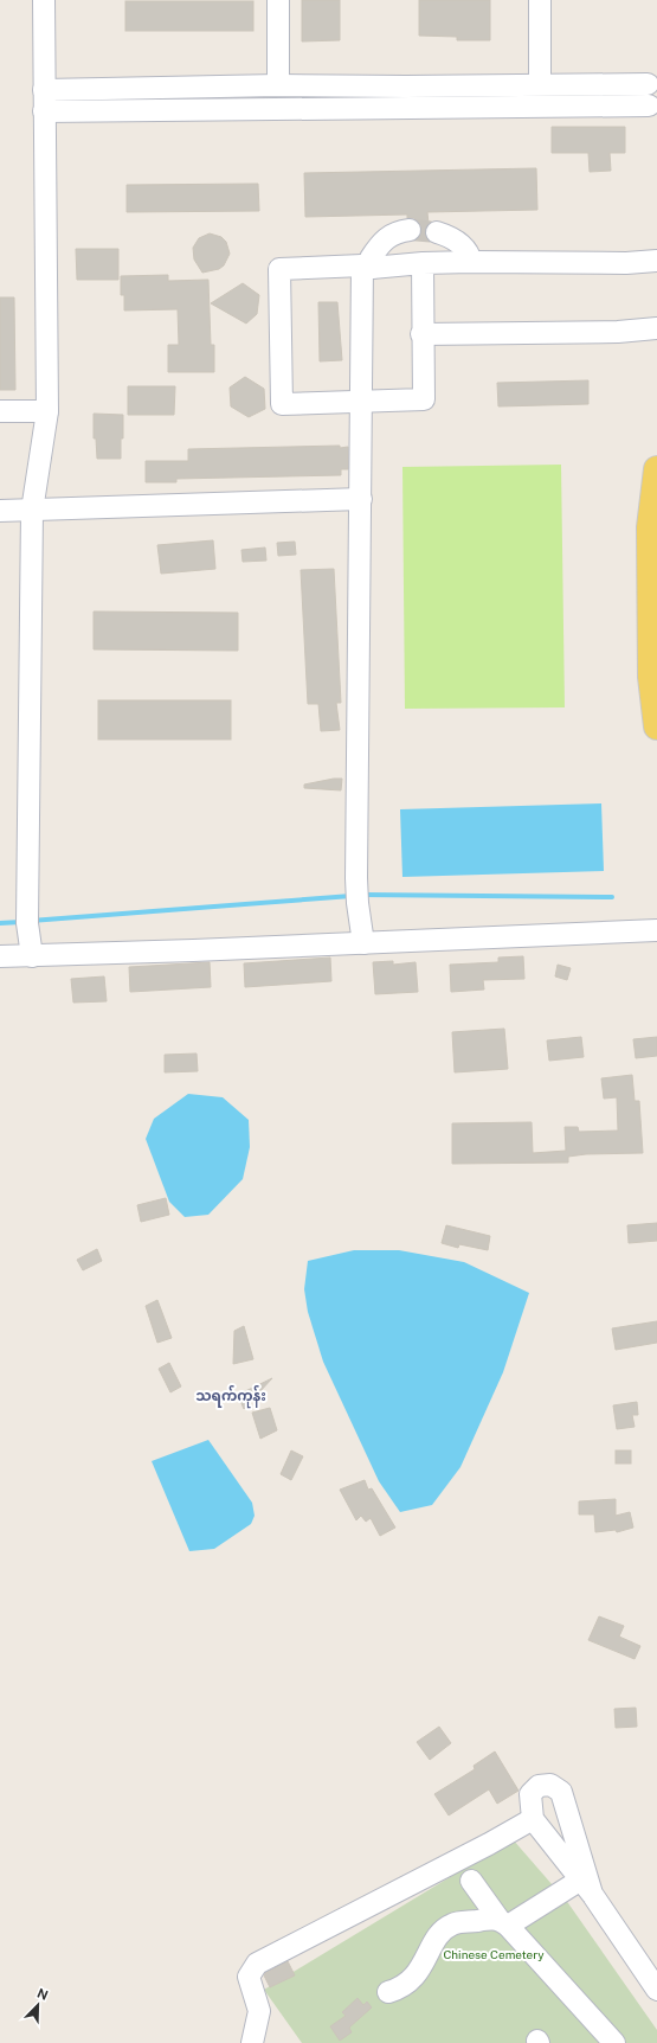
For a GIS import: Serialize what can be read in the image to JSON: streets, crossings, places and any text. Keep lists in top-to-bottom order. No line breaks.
{"districts":["သရက်ကုန်း"],"parks":["Chinese Cemetery"],"north":"top right"}
